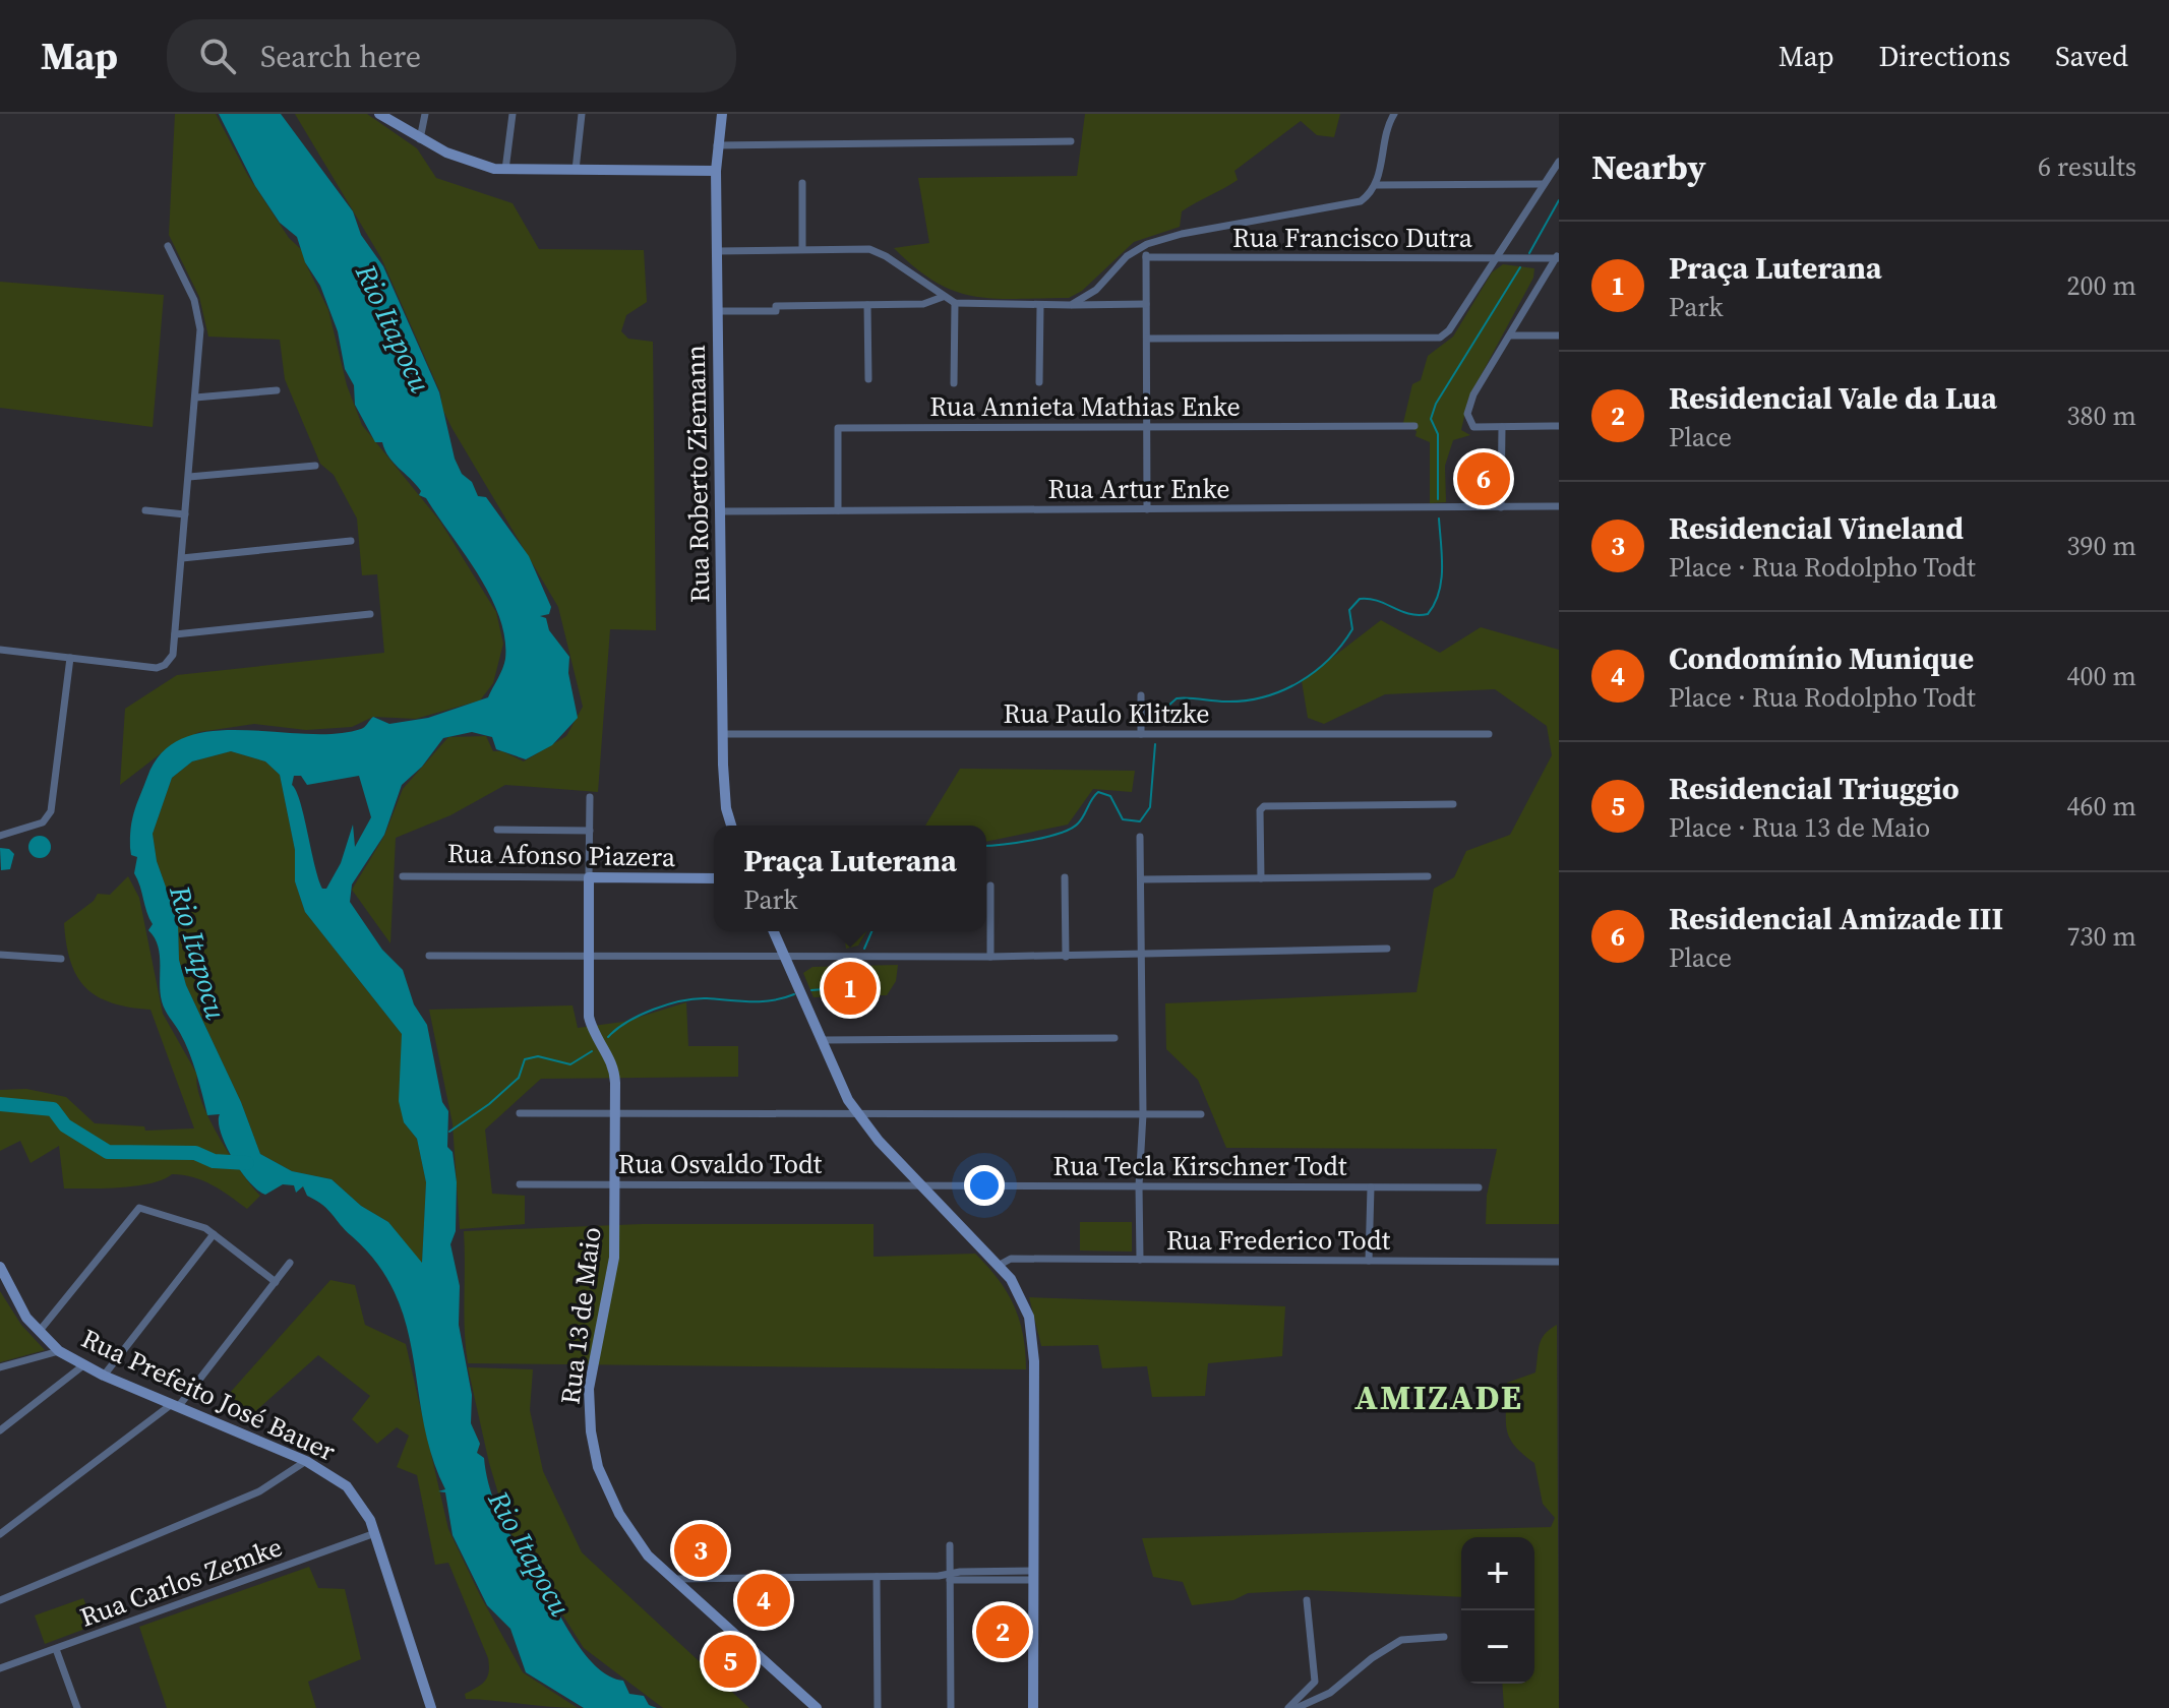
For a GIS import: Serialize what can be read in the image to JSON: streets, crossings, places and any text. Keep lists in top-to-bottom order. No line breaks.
{"streets":{"main road":["Rua Roberto Ziemann","Rua Afonso Piazera","Rua 13 de Maio","Rua Prefeito José Bauer"],"street":["Rua Francisco Dutra","Rua Annieta Mathias Enke","Rua Artur Enke","Rua Paulo Klitzke","Rua Osvaldo Todt","Rua Tecla Kirschner Todt","Rua Frederico Todt","Rua Carlos Zemke"]},"crossings":[["Rua Annieta Mathias Enke","Rua Artur Enke"],["Rua Roberto Ziemann","Rua Artur Enke"],["Rua Roberto Ziemann","Rua Paulo Klitzke"],["Rua Afonso Piazera","Rua 13 de Maio"],["Rua Osvaldo Todt","Rua Tecla Kirschner Todt"],["Rua Osvaldo Todt","Rua 13 de Maio"],["Rua Prefeito José Bauer","Rua Carlos Zemke"]],"districts":["AMIZADE"],"water":["Rio Itapocu"],"page":{"header":"Map","search":"Search here","nav":["Map","Directions","Saved"],"heading":["Nearby","6 results"],"list":[{"mark":"1","name":"Praça Luterana","note":"Park","value":"200 m"},{"mark":"2","name":"Residencial Vale da Lua","note":"Place","value":"380 m"},{"mark":"3","name":"Residencial Vineland","note":"Place · Rua Rodolpho Todt","value":"390 m"},{"mark":"4","name":"Condomínio Munique","note":"Place · Rua Rodolpho Todt","value":"400 m"},{"mark":"5","name":"Residencial Triuggio","note":"Place · Rua 13 de Maio","value":"460 m"},{"mark":"6","name":"Residencial Amizade III","note":"Place","value":"730 m"}],"pins":["6","1","3","4","2","5"],"popup":["Praça Luterana","Park"],"map_buttons":["+","−"]}}
